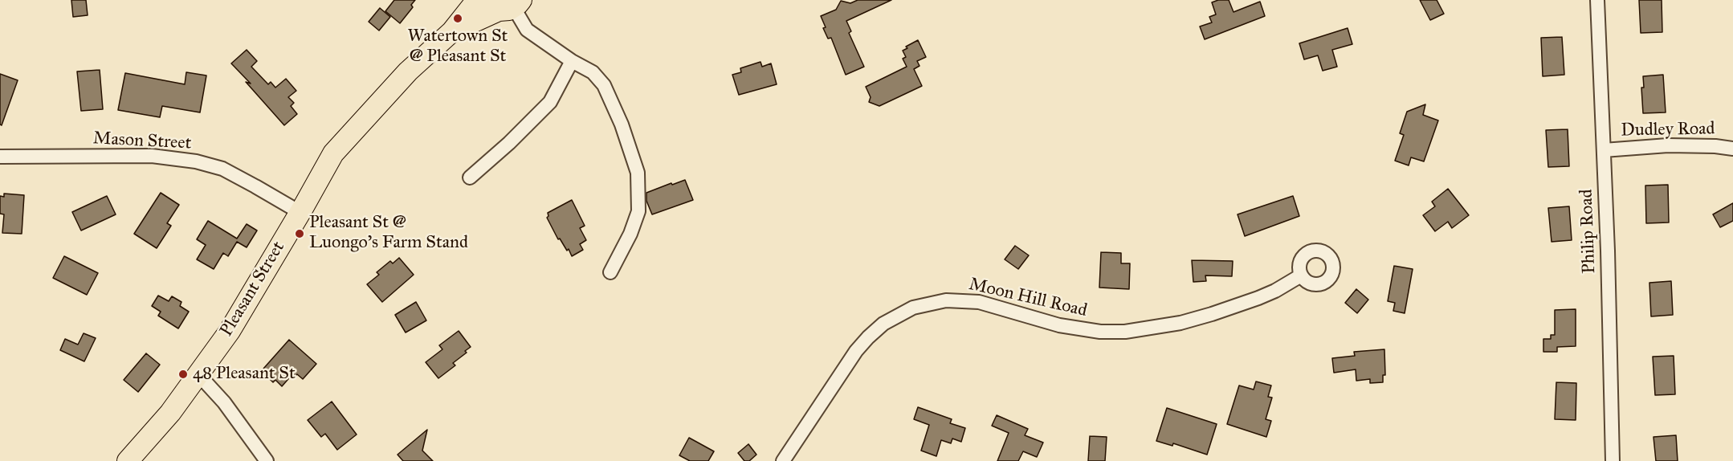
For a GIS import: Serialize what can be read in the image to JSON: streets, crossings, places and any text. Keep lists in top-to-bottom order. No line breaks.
{"streets":{"main road":["Pleasant Street"],"street":["Dudley Road","Mason Street","Philip Road","Moon Hill Road"]},"crossings":[["Dudley Road","Philip Road"],["Mason Street","Pleasant Street"]],"places":["Watertown St @ Pleasant St","Pleasant St @ Luongo's Farm Stand","48 Pleasant St"]}
